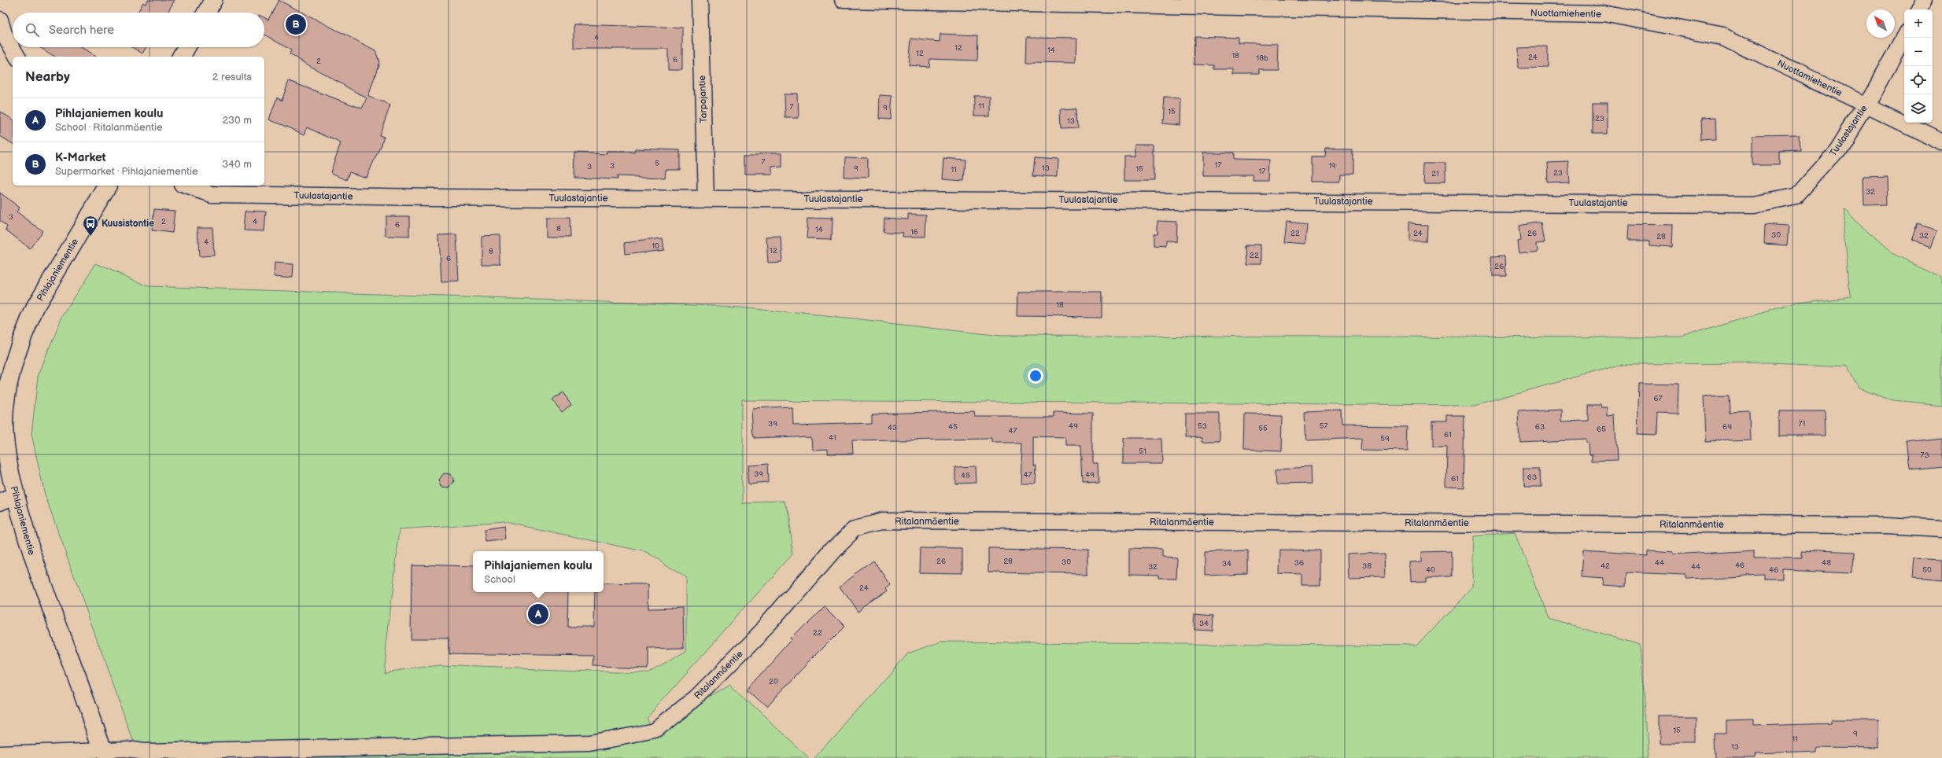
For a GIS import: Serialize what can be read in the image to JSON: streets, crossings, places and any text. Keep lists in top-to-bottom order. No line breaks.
{"streets":{"street":["Nuottamiehentie","Tarpojantie","Tuulastajantie","Pihlajaniementie","Ritalanmäentie"]},"crossings":[["Nuottamiehentie","Tuulastajantie"],["Tarpojantie","Tuulastajantie"],["Pihlajaniementie","Ritalanmäentie"]],"places":{"bus stop":["Kuusistontie"]},"house_numbers":["4","12","14","12","18","24","18b","6","2","11","7","9","15","23","13","7","5","17","3","19","3","9","13","15","11","17","23","21","32","3","2","4","6","8","14","16","22","24","26","30","32","28","4","10","12","8","22","6","26","18","67","39","71","49","53","57","45","63","69","43","55","65","47","61","41","59","51","73","39","47","49","45","63","61","26","28","30","36","44","48","34","46","38","42","32","44","40","46","50","24","34","22","20","15","9","11","13"],"north":"top left","page":{"map_buttons":["+","−"],"pins":["B","A"],"search":"Search here","heading":["Nearby","2 results"],"list":[{"mark":"A","name":"Pihlajaniemen koulu","note":"School · Ritalanmäentie","value":"230 m"},{"mark":"B","name":"K-Market","note":"Supermarket · Pihlajaniementie","value":"340 m"}],"popup":["Pihlajaniemen koulu","School"]}}
